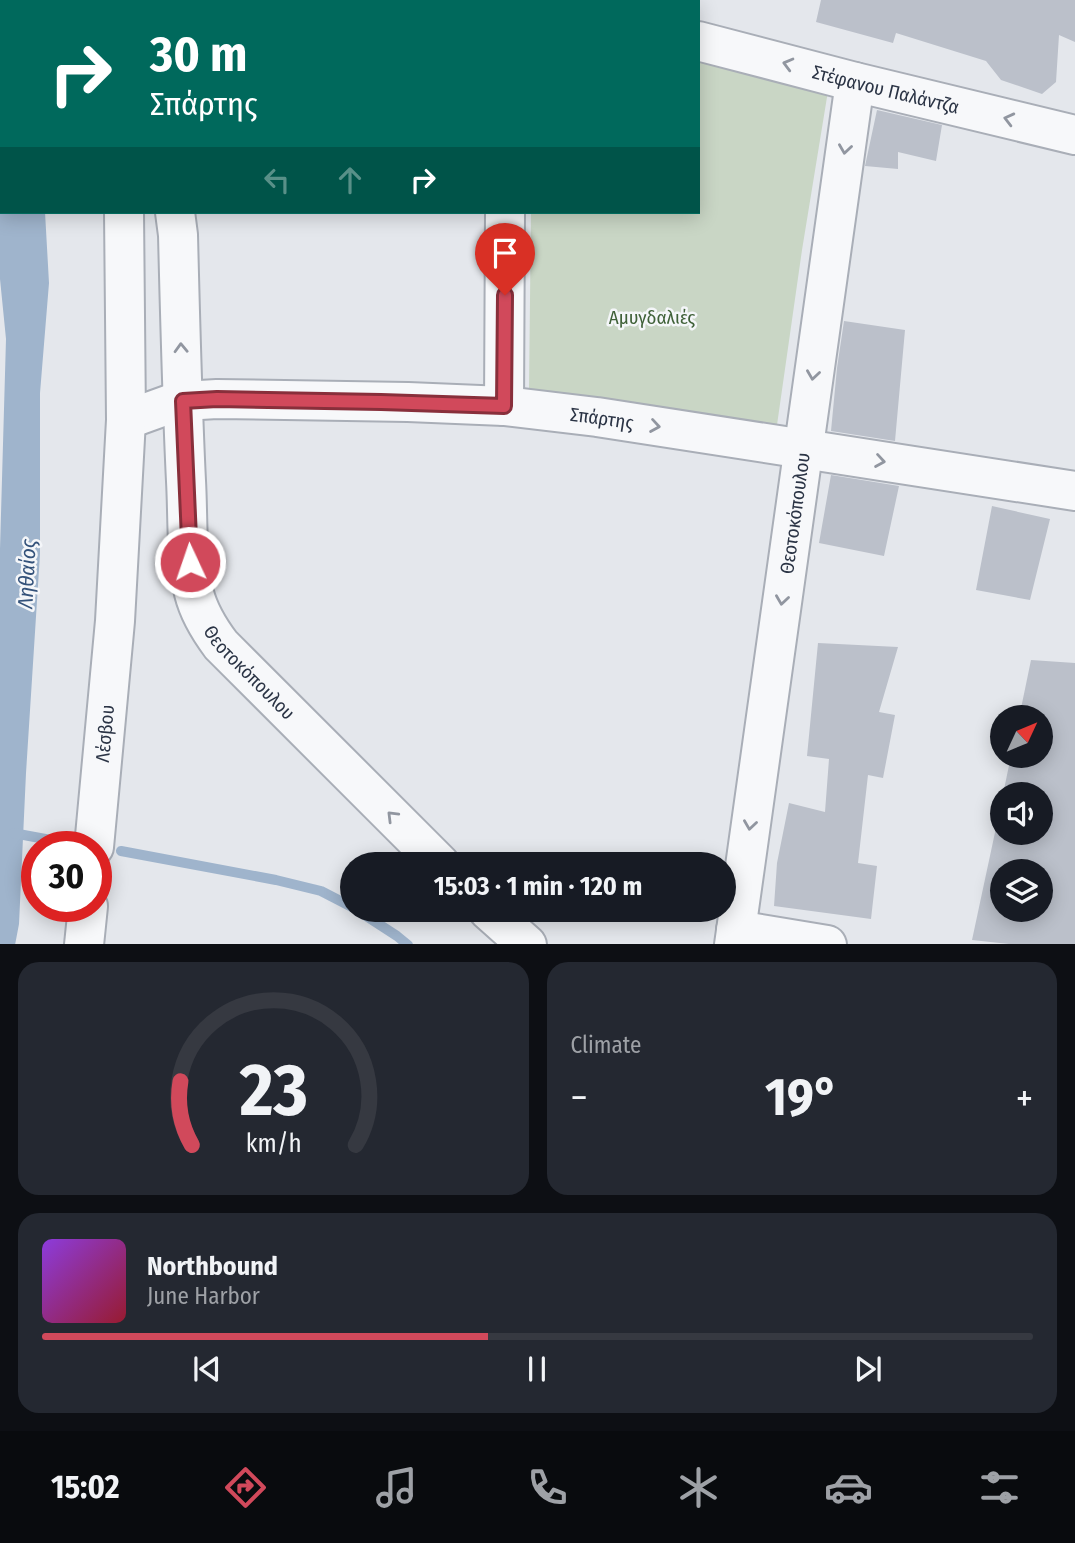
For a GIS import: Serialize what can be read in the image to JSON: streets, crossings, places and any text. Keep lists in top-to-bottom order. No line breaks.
{"streets":{"street":["Στέφανου Παλάντζα","Σπάρτης","Θεοτοκόπουλου","Λέσβου"]},"crossings":[["Στέφανου Παλάντζα","Θεοτοκόπουλου"],["Σπάρτης","Θεοτοκόπουλου"],["Σπάρτης","Λέσβου"]],"one_way":["Στέφανου Παλάντζα","Σπάρτης"],"water":["Ληθαίος"],"parks":["Αμυγδαλιές"],"north":"top right","page":{"turn":["30 m","Σπάρτης"],"limit":"30","trip":"15:03 · 1 min · 120 m","tile":"Climate","heat":["−","19°","+"],"song":["Northbound","June Harbor"],"tabs":"15:02","gauge":["23","km/h"]}}
